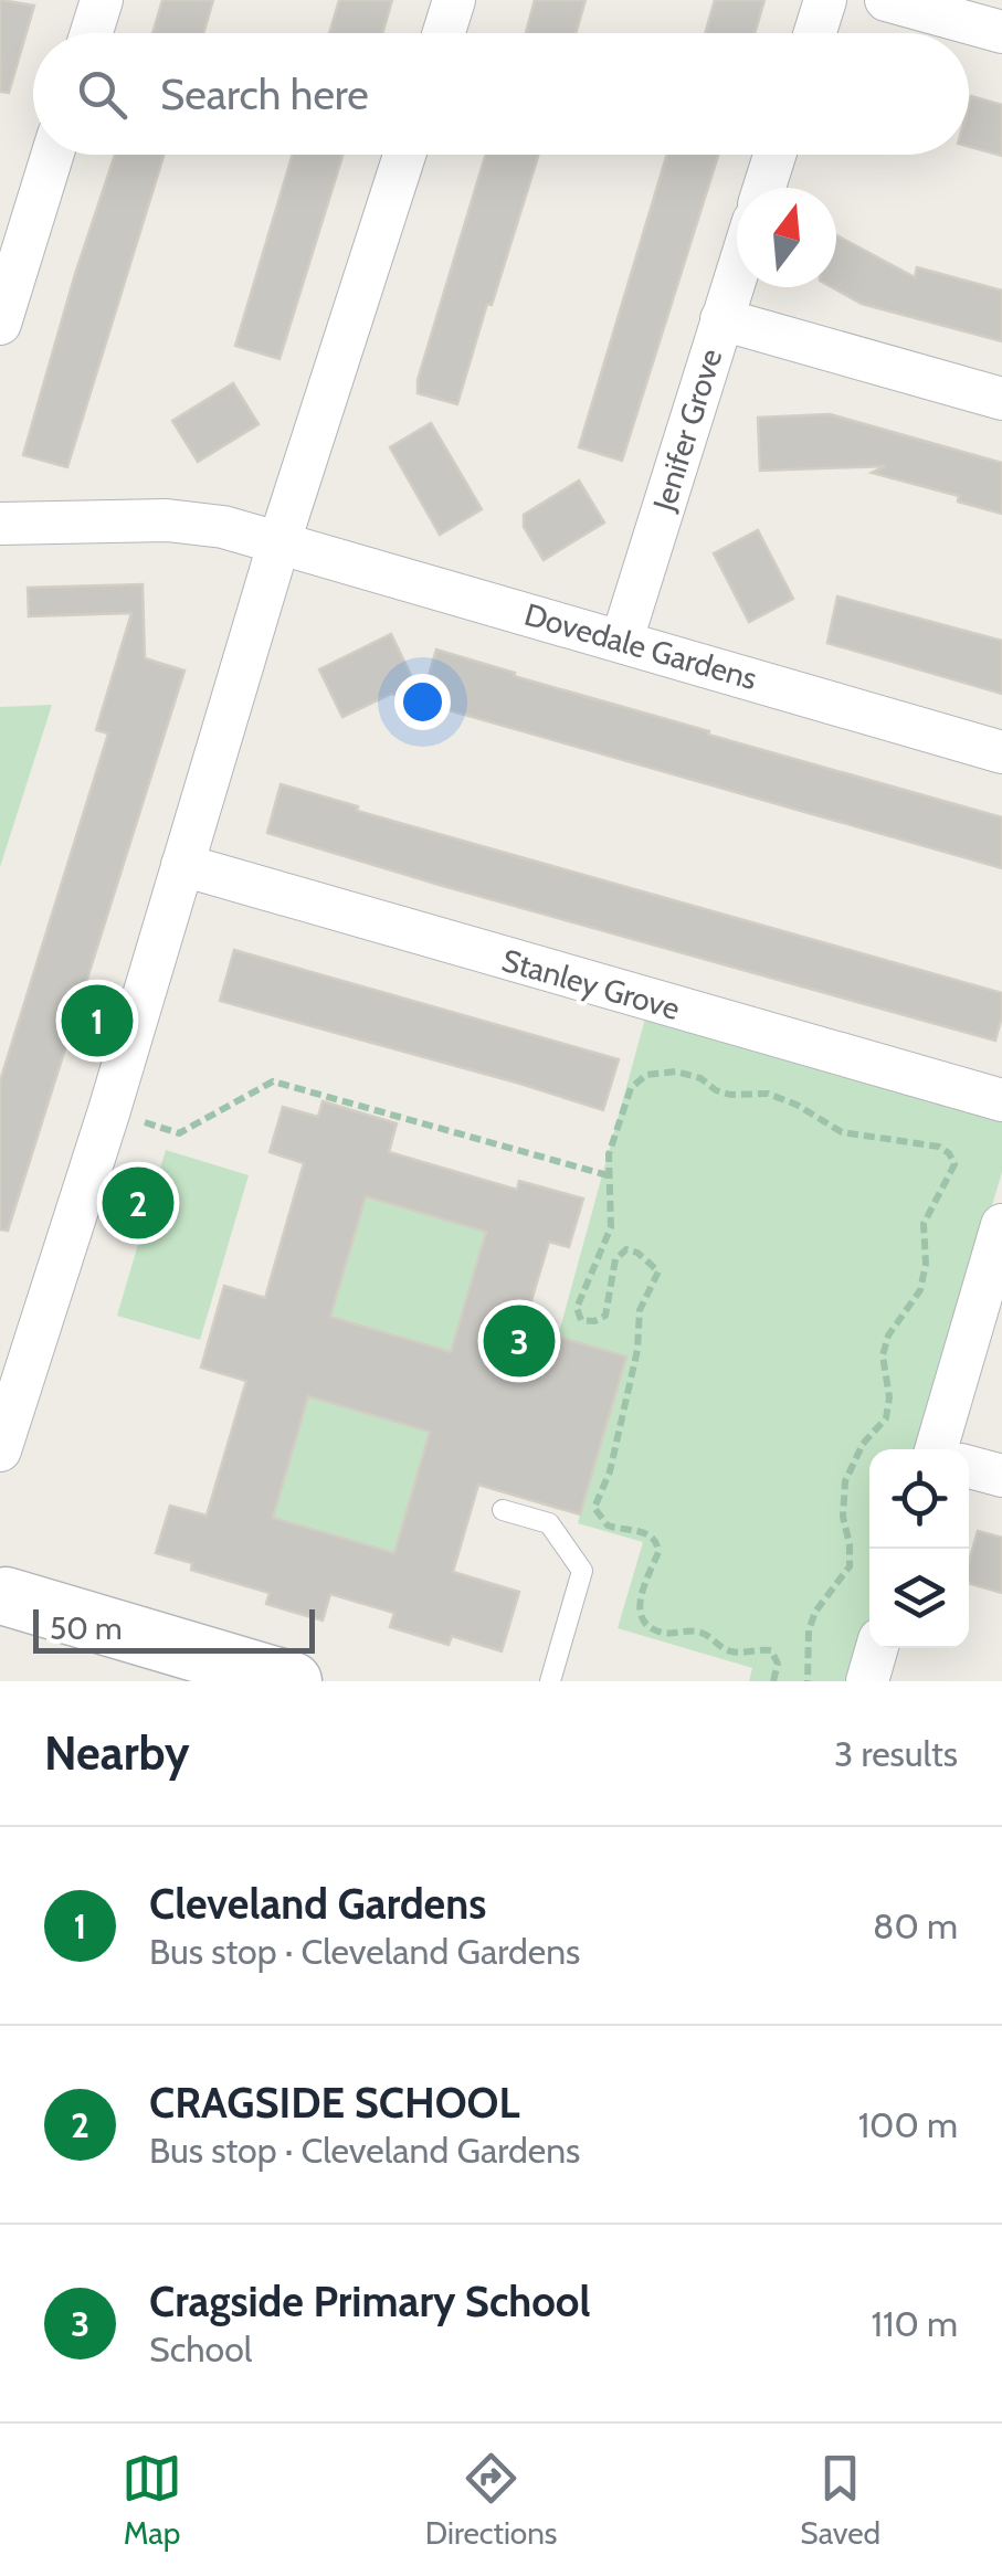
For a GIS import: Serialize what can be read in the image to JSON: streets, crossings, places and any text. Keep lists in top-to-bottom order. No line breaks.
{"streets":{"street":["Jenifer Grove","Dovedale Gardens","Stanley Grove"]},"crossings":[["Jenifer Grove","Dovedale Gardens"]],"scale_bar":"50 m","north":"top","page":{"search":"Search here","pins":["1","2","3"],"scale":"50 m","heading":["Nearby","3 results"],"list":[{"mark":"1","name":"Cleveland Gardens","note":"Bus stop · Cleveland Gardens","value":"80 m"},{"mark":"2","name":"CRAGSIDE SCHOOL","note":"Bus stop · Cleveland Gardens","value":"100 m"},{"mark":"3","name":"Cragside Primary School","note":"School","value":"110 m"}],"nav":["Map","Directions","Saved"]}}
